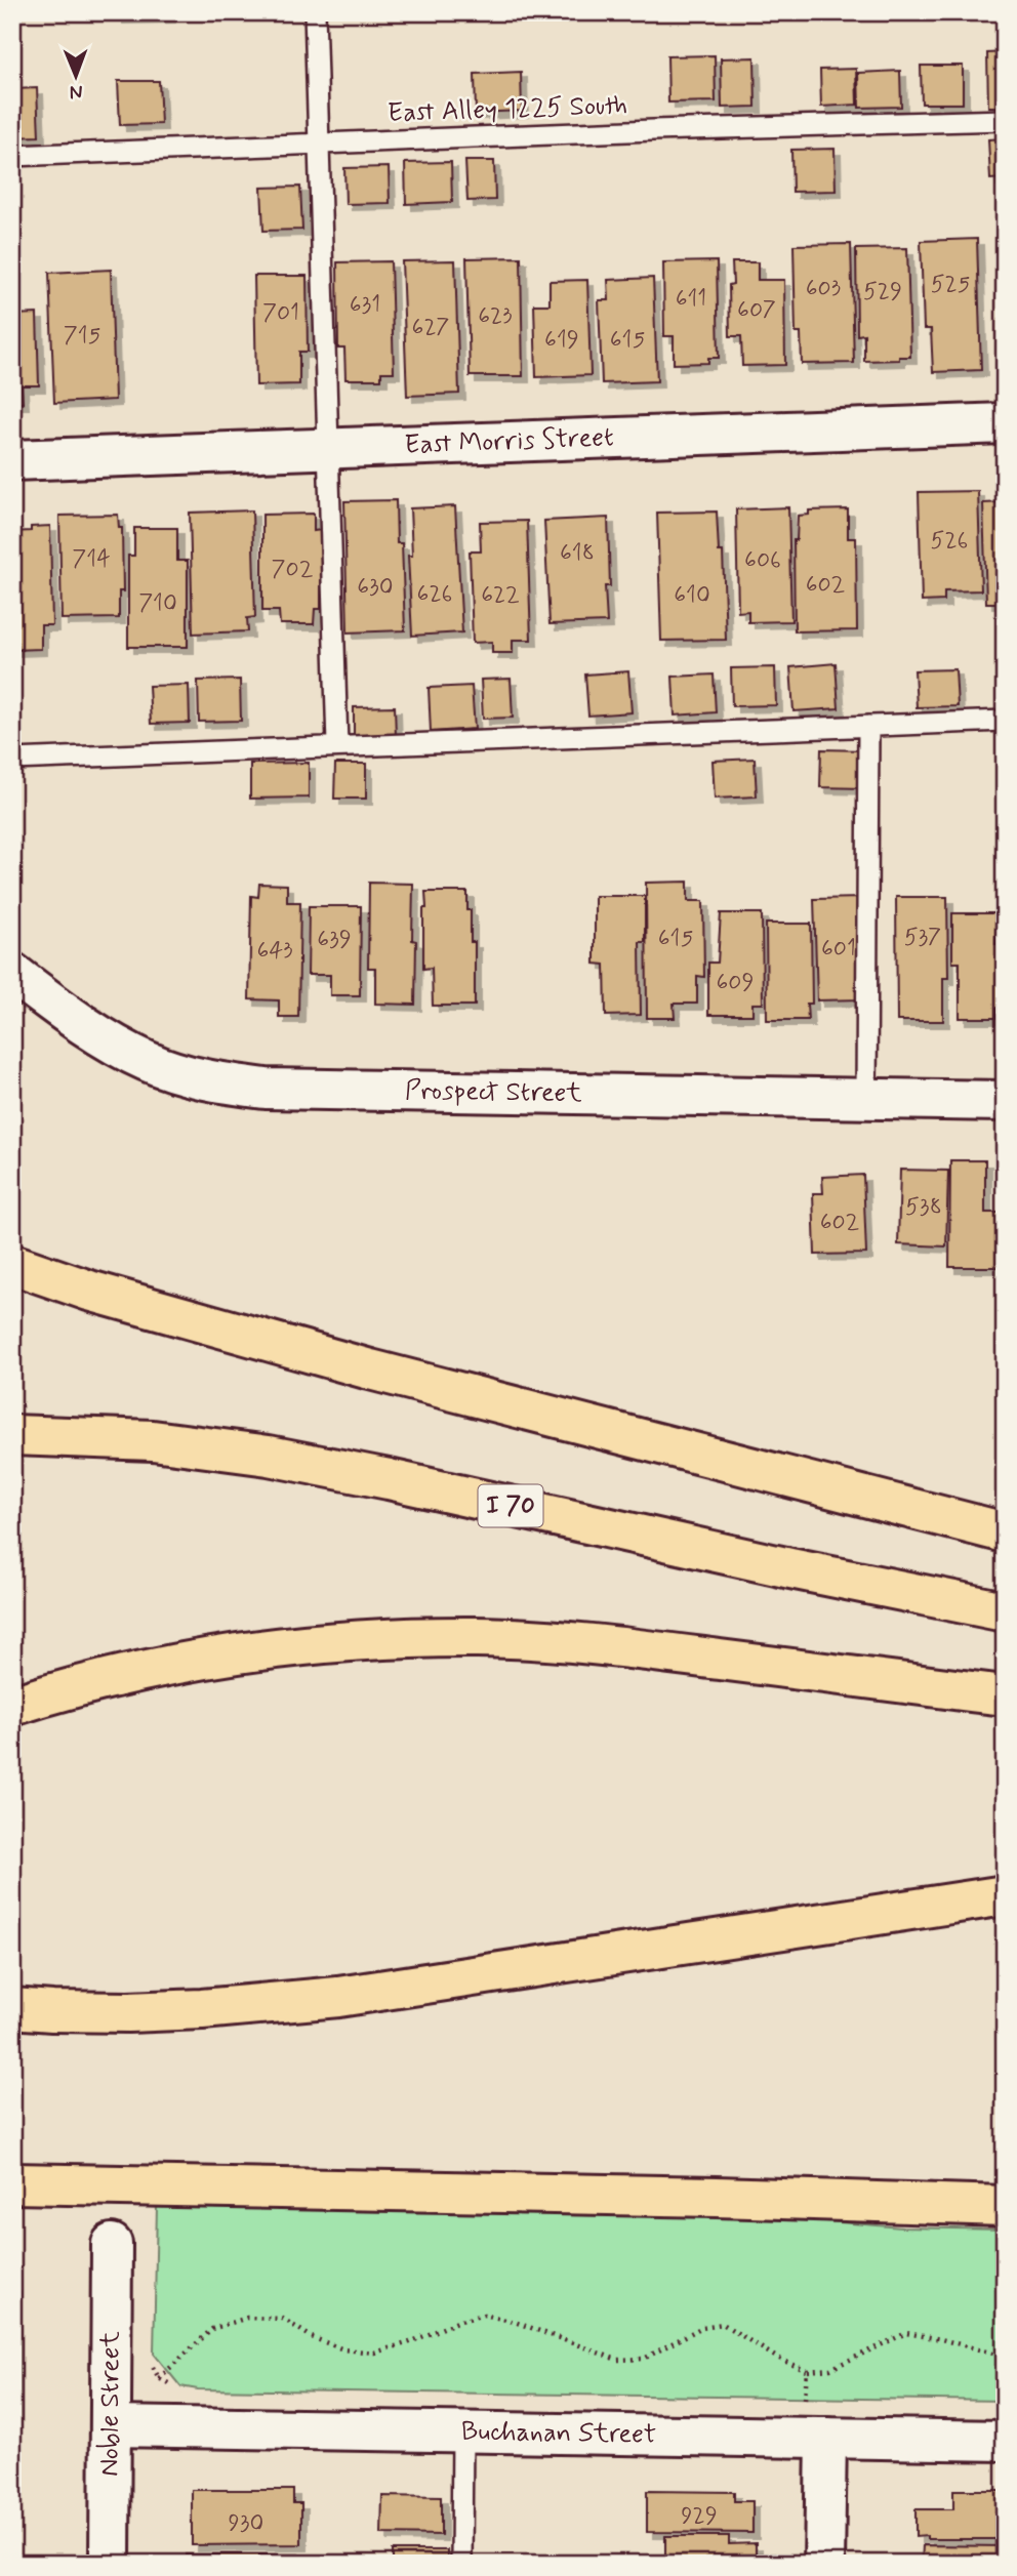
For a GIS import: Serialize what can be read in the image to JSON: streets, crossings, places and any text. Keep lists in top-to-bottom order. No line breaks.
{"streets":{"highway":["I 70"],"main road":["East Morris Street","Prospect Street","Noble Street","Buchanan Street"],"lane":["East Alley 1225 South"]},"crossings":[["Noble Street","Buchanan Street"]],"house_numbers":["525","603","529","611","631","607","701","623","627","715","619","615","526","618","714","606","702","602","630","626","622","610","710","537","615","639","601","643","609","538","602","929","930"],"north":"bottom"}
